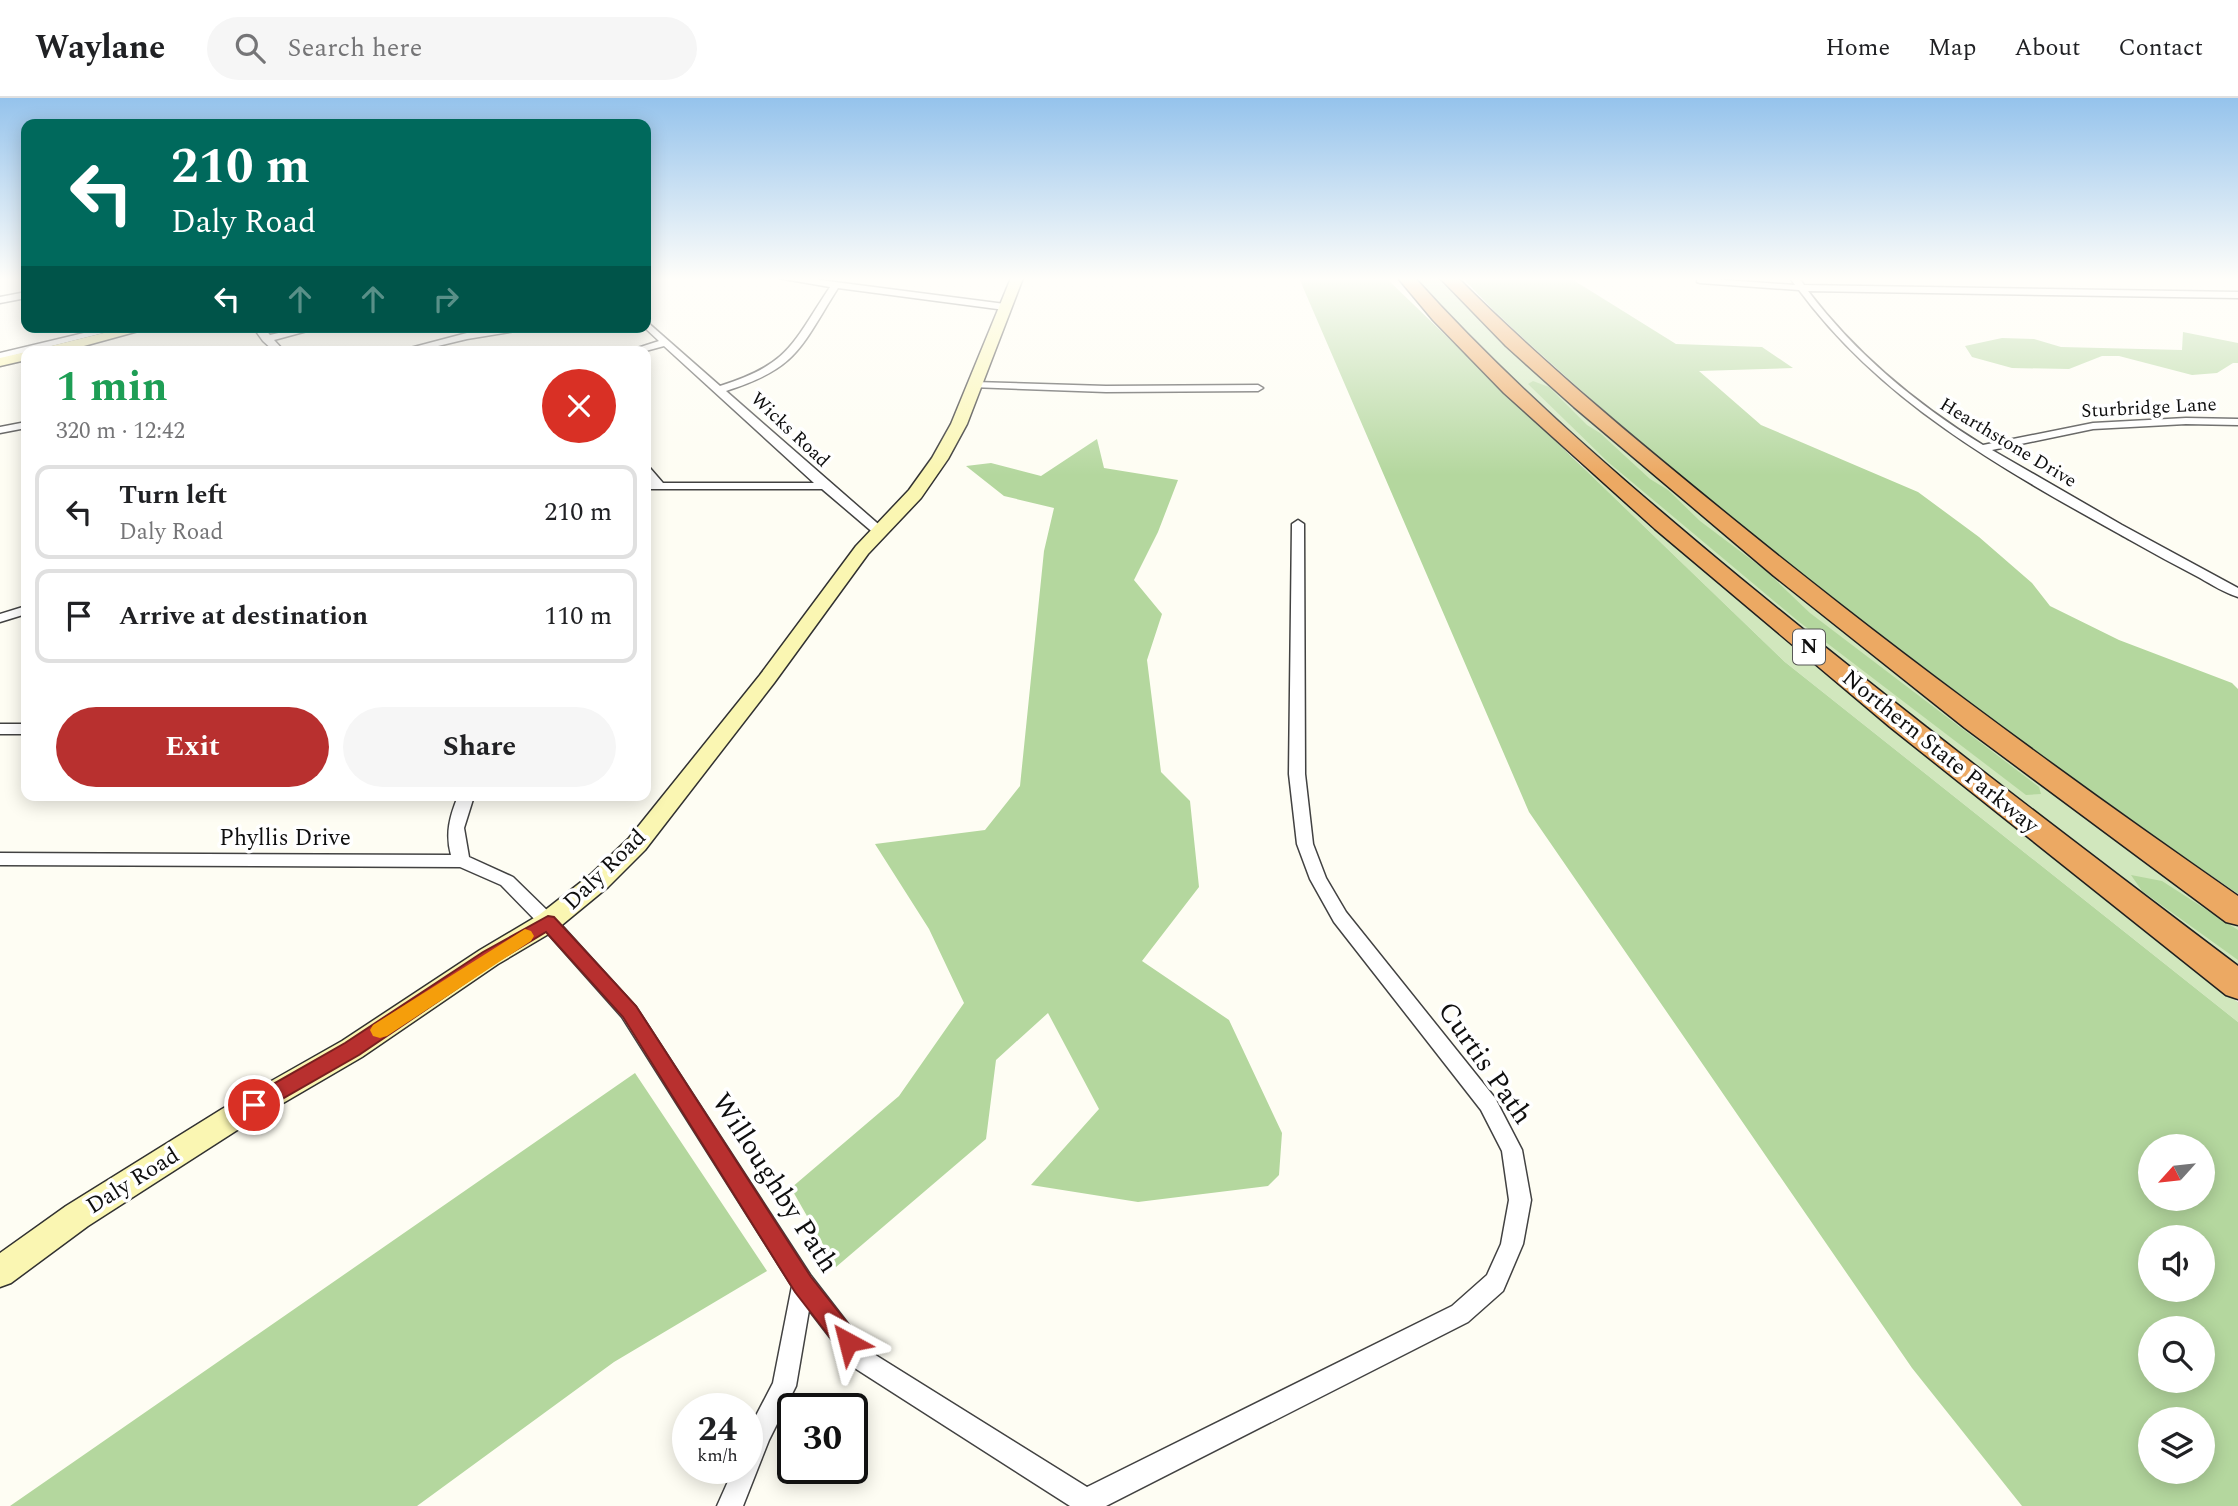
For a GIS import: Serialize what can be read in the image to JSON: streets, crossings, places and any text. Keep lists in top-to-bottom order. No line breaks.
{"streets":{"highway":["N","Northern State Parkway"],"street":["Sturbridge Lane","Wicks Road","Hearthstone Drive","Phyllis Drive","Daly Road","Curtis Path","Willoughby Path"]},"crossings":[["Sturbridge Lane","Hearthstone Drive"],["Wicks Road","Daly Road"],["Phyllis Drive","Daly Road"],["Phyllis Drive","Willoughby Path"],["Daly Road","Willoughby Path"],["Curtis Path","Willoughby Path"]],"north":"bottom left","page":{"header":"Waylane","search":"Search here","nav":["Home","Map","About","Contact"],"turn":["210 m","Daly Road"],"heading":["1 min","320 m · 12:42"],"list":[{"name":"Turn left","note":"Daly Road","value":"210 m"},{"name":"Arrive at destination","value":"110 m"}],"buttons":["Exit","Share"],"speed":"24 km/h","limit":"30"}}
